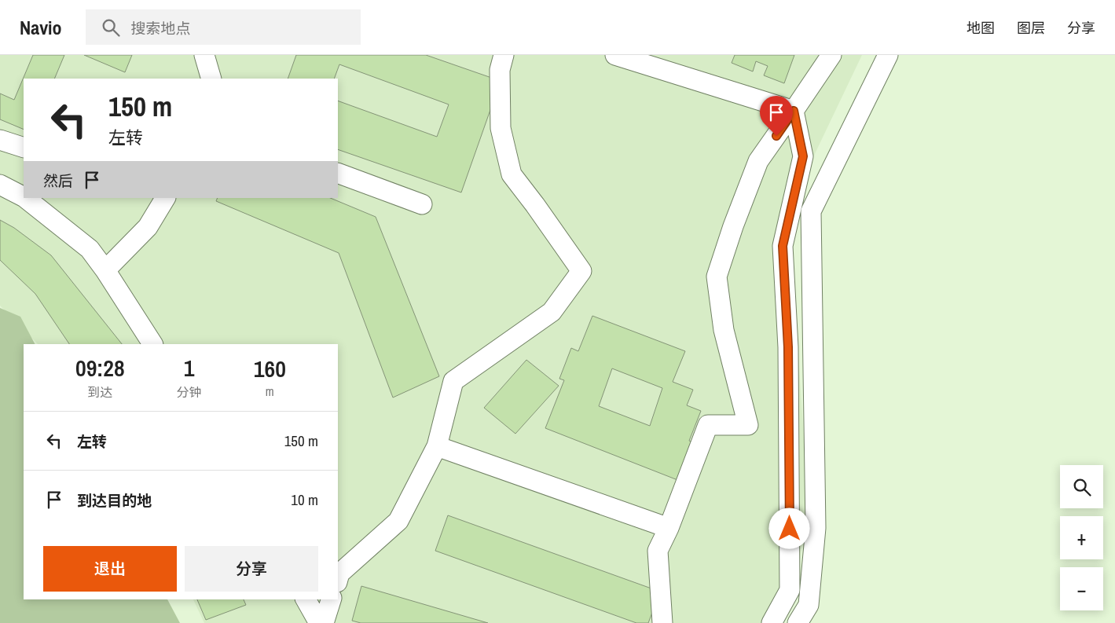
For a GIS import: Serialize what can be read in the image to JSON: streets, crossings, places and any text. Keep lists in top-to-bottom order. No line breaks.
{"page":{"header":"Navio","search":"搜索地点","nav":["地图","图层","分享"],"turn":["150 m","左转"],"then":"然后","eta":["09:28","到达","1","分钟","160","m"],"list":[{"name":"左转","value":"150 m"},{"name":"到达目的地","value":"10 m"}],"map_buttons":["+","−"],"buttons":["退出","分享"]}}
